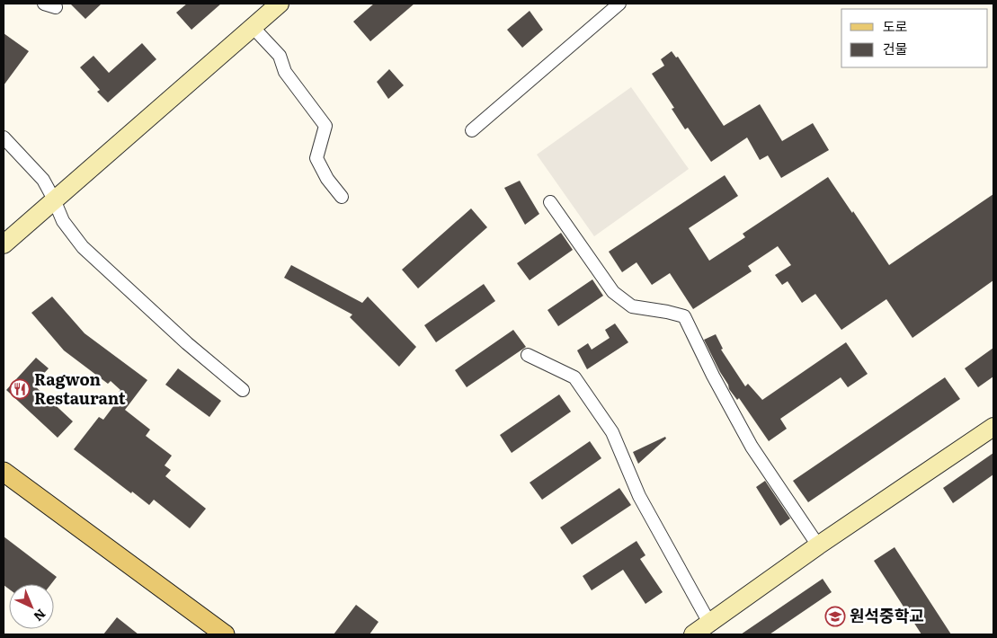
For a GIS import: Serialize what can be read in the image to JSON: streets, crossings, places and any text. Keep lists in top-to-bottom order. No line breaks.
{"places":{"restaurant":["Ragwon Restaurant"],"school or university":["원석중학교"]},"legend":["도로","건물"],"north":"bottom right"}
